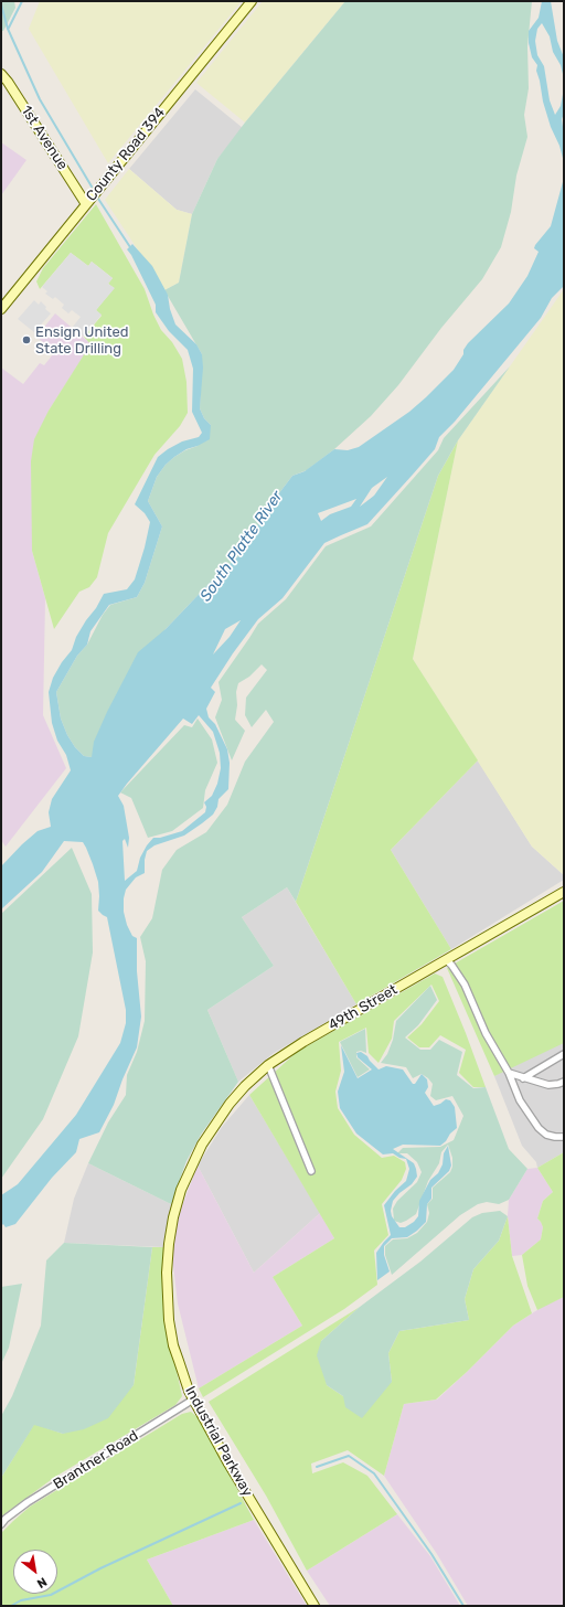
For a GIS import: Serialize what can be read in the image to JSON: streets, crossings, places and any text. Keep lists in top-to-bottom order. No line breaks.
{"streets":{"street":["1st Avenue","County Road 394","49th Street","Industrial Parkway","Brantner Road"]},"crossings":[["1st Avenue","County Road 394"],["49th Street","Industrial Parkway"],["Industrial Parkway","Brantner Road"]],"water":["South Platte River"],"places":["Ensign United State Drilling"],"north":"bottom right"}
